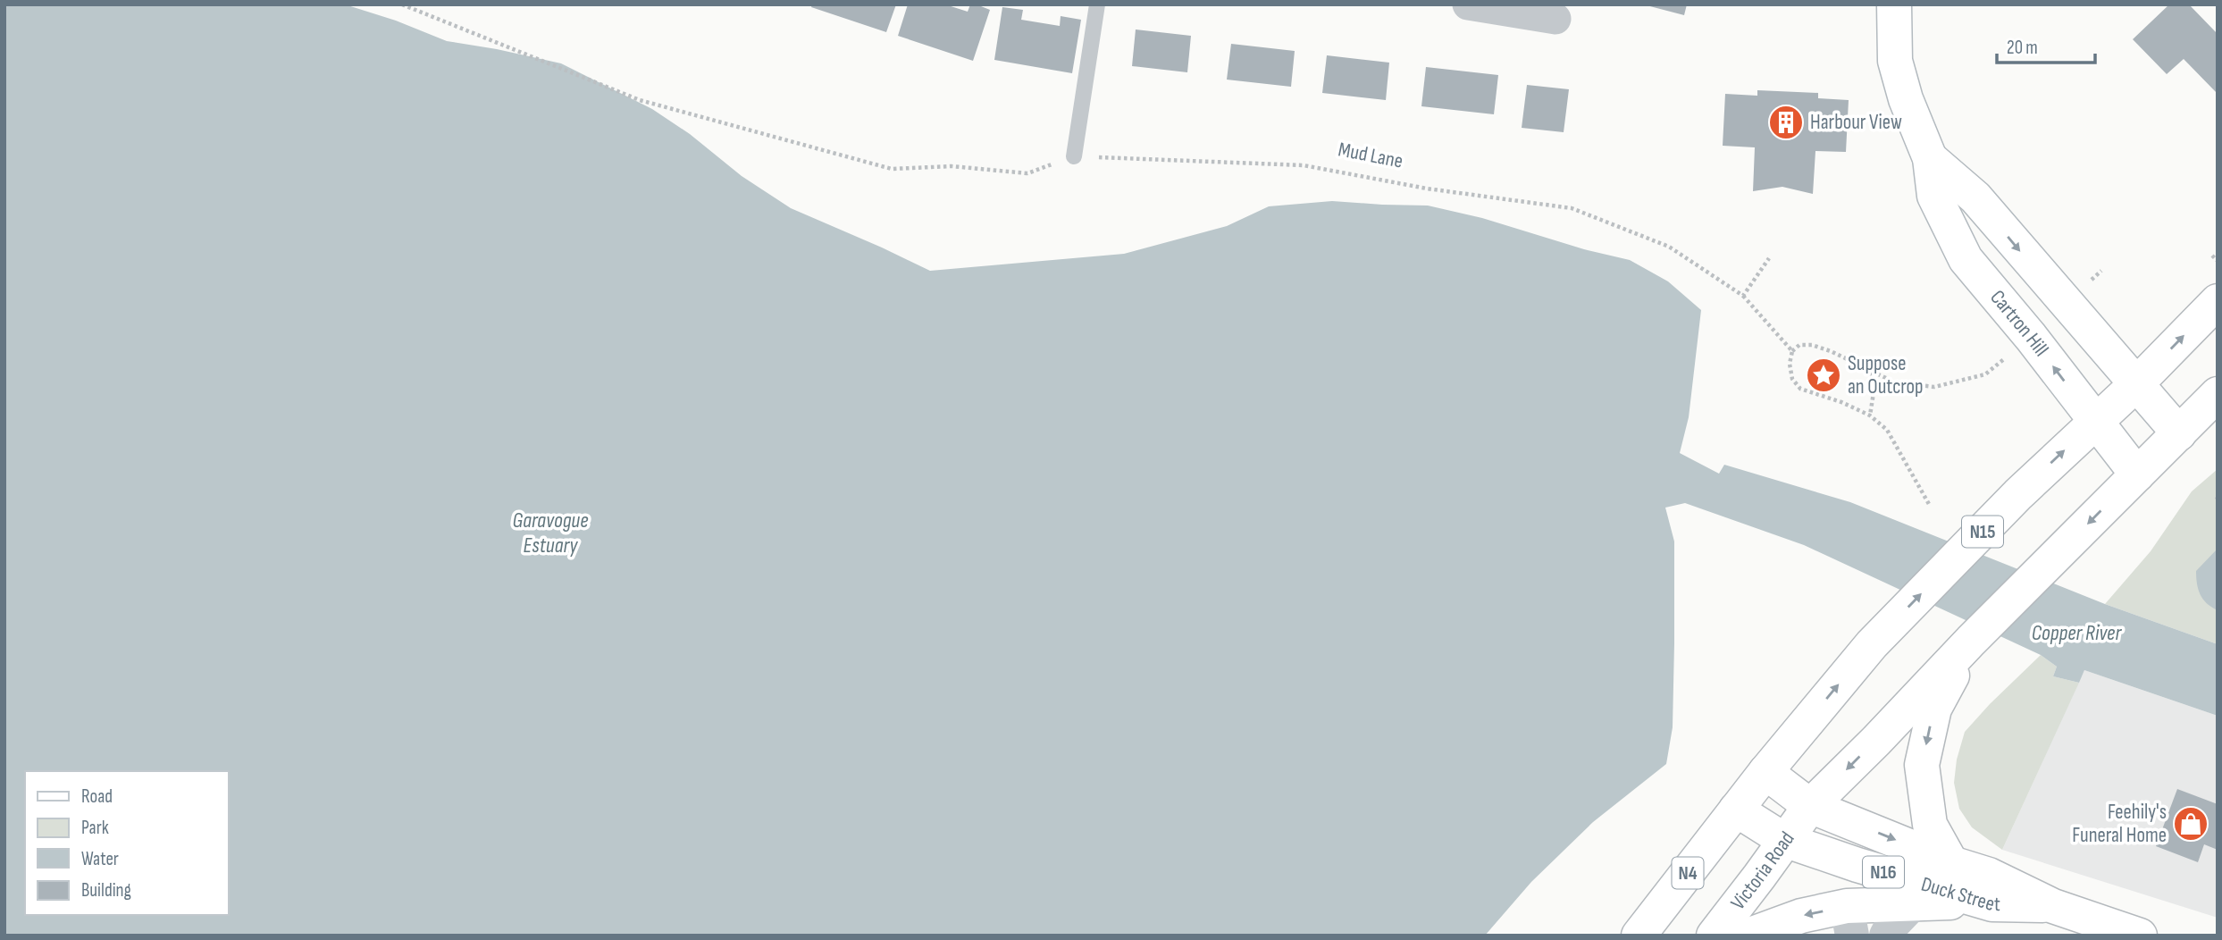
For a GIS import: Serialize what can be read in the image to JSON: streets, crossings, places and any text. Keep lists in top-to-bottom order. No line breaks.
{"streets":{"main road":["Cartron Hill","N15","Victoria Road","N16","N4","Duck Street"],"path":["Mud Lane"]},"crossings":[["Cartron Hill","N15"],["Cartron Hill","Victoria Road"],["N15","N4"],["N15","Duck Street"],["Victoria Road","Duck Street"],["N4","Duck Street"]],"water":["Garavogue Estuary","Copper River"],"places":{"building":["Harbour View"],"place":["Suppose an Outcrop"],"shop":["Feehily's Funeral Home"]},"legend":["Road","Park","Water","Building"],"scale_bar":"20 m"}
